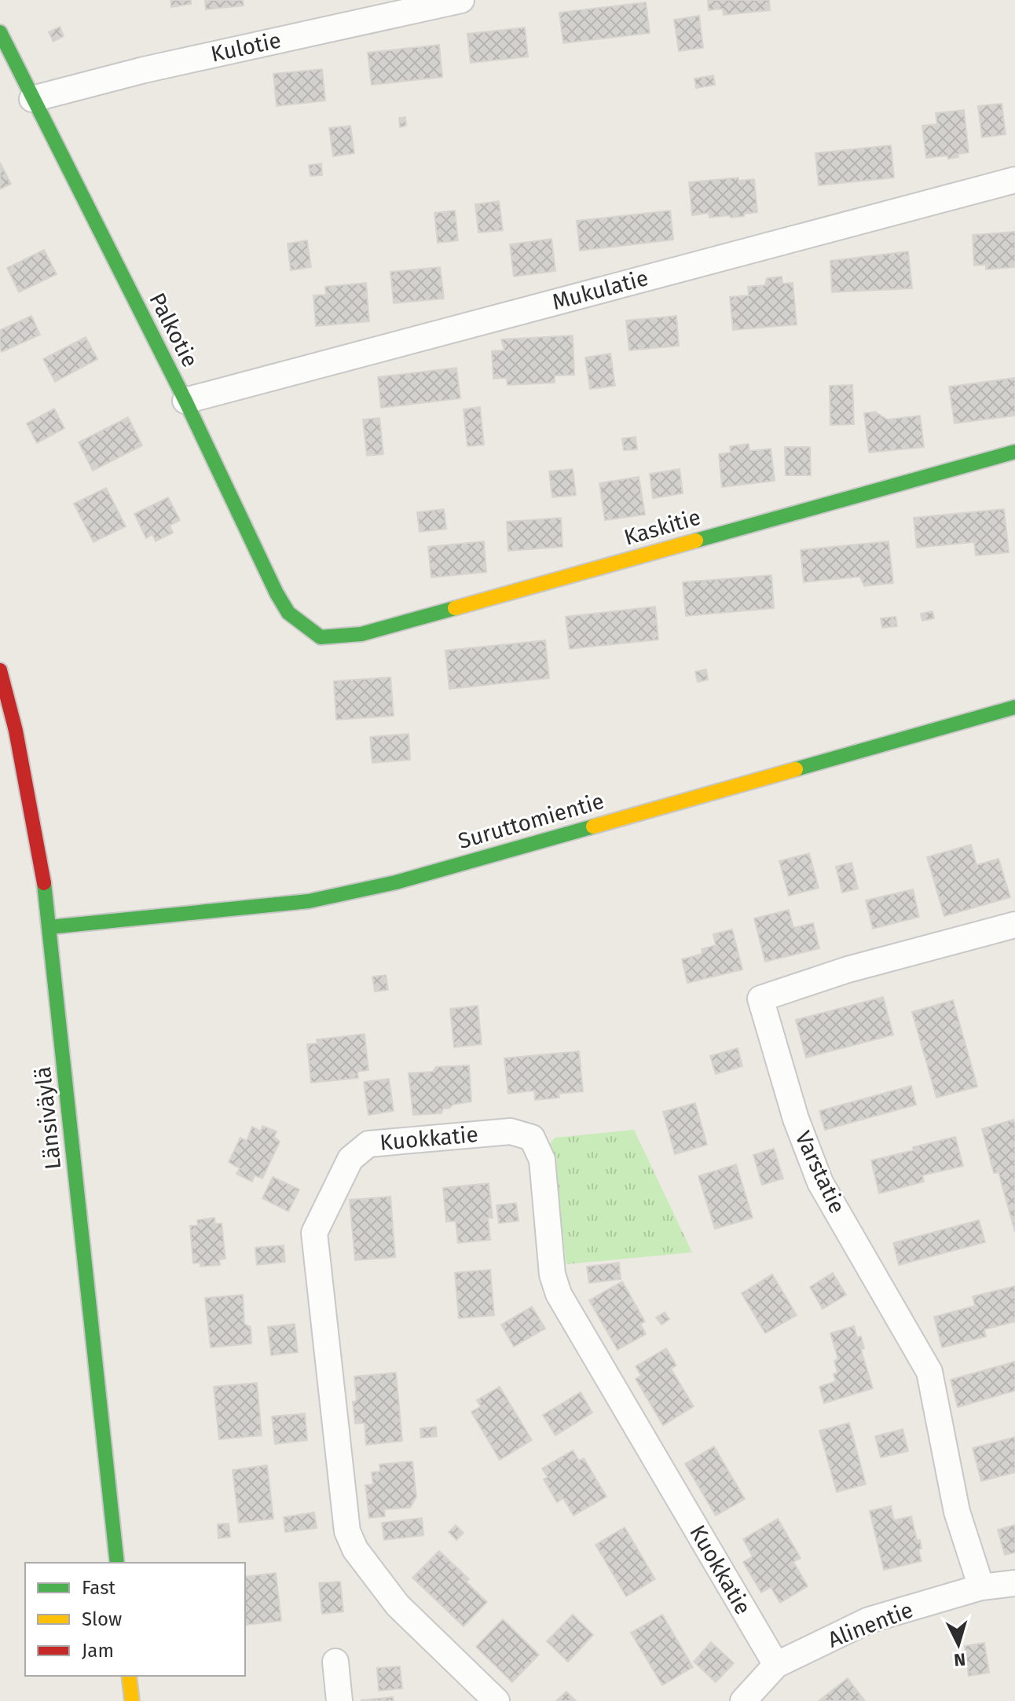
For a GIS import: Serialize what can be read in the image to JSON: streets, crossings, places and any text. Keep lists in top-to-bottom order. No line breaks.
{"streets":{"street":["Kulotie","Mukulatie","Palkotie","Kaskitie","Suruttomientie","Länsiväylä","Kuokkatie","Varstatie","Alinentie"]},"crossings":[["Kulotie","Palkotie"],["Mukulatie","Palkotie"],["Palkotie","Kaskitie"],["Suruttomientie","Länsiväylä"],["Kuokkatie","Alinentie"],["Varstatie","Alinentie"]],"legend":["Fast","Slow","Jam"],"north":"bottom"}
